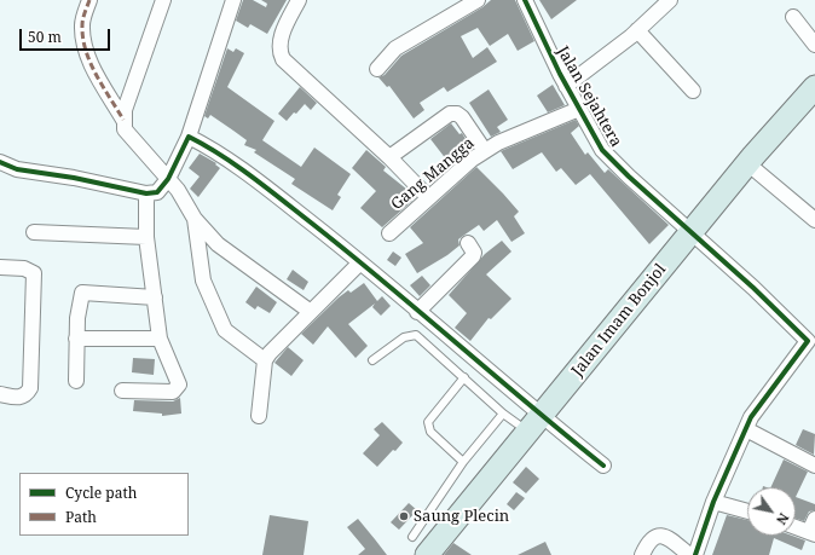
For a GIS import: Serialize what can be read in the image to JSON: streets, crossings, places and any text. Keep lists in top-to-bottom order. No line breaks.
{"streets":{"highway":["Jalan Imam Bonjol"],"street":["Jalan Sejahtera","Gang Mangga"]},"crossings":[["Jalan Sejahtera","Gang Mangga"],["Jalan Sejahtera","Jalan Imam Bonjol"]],"places":["Saung Plecin"],"legend":["Cycle path","Path"],"scale_bar":"50 m","north":"bottom right"}
